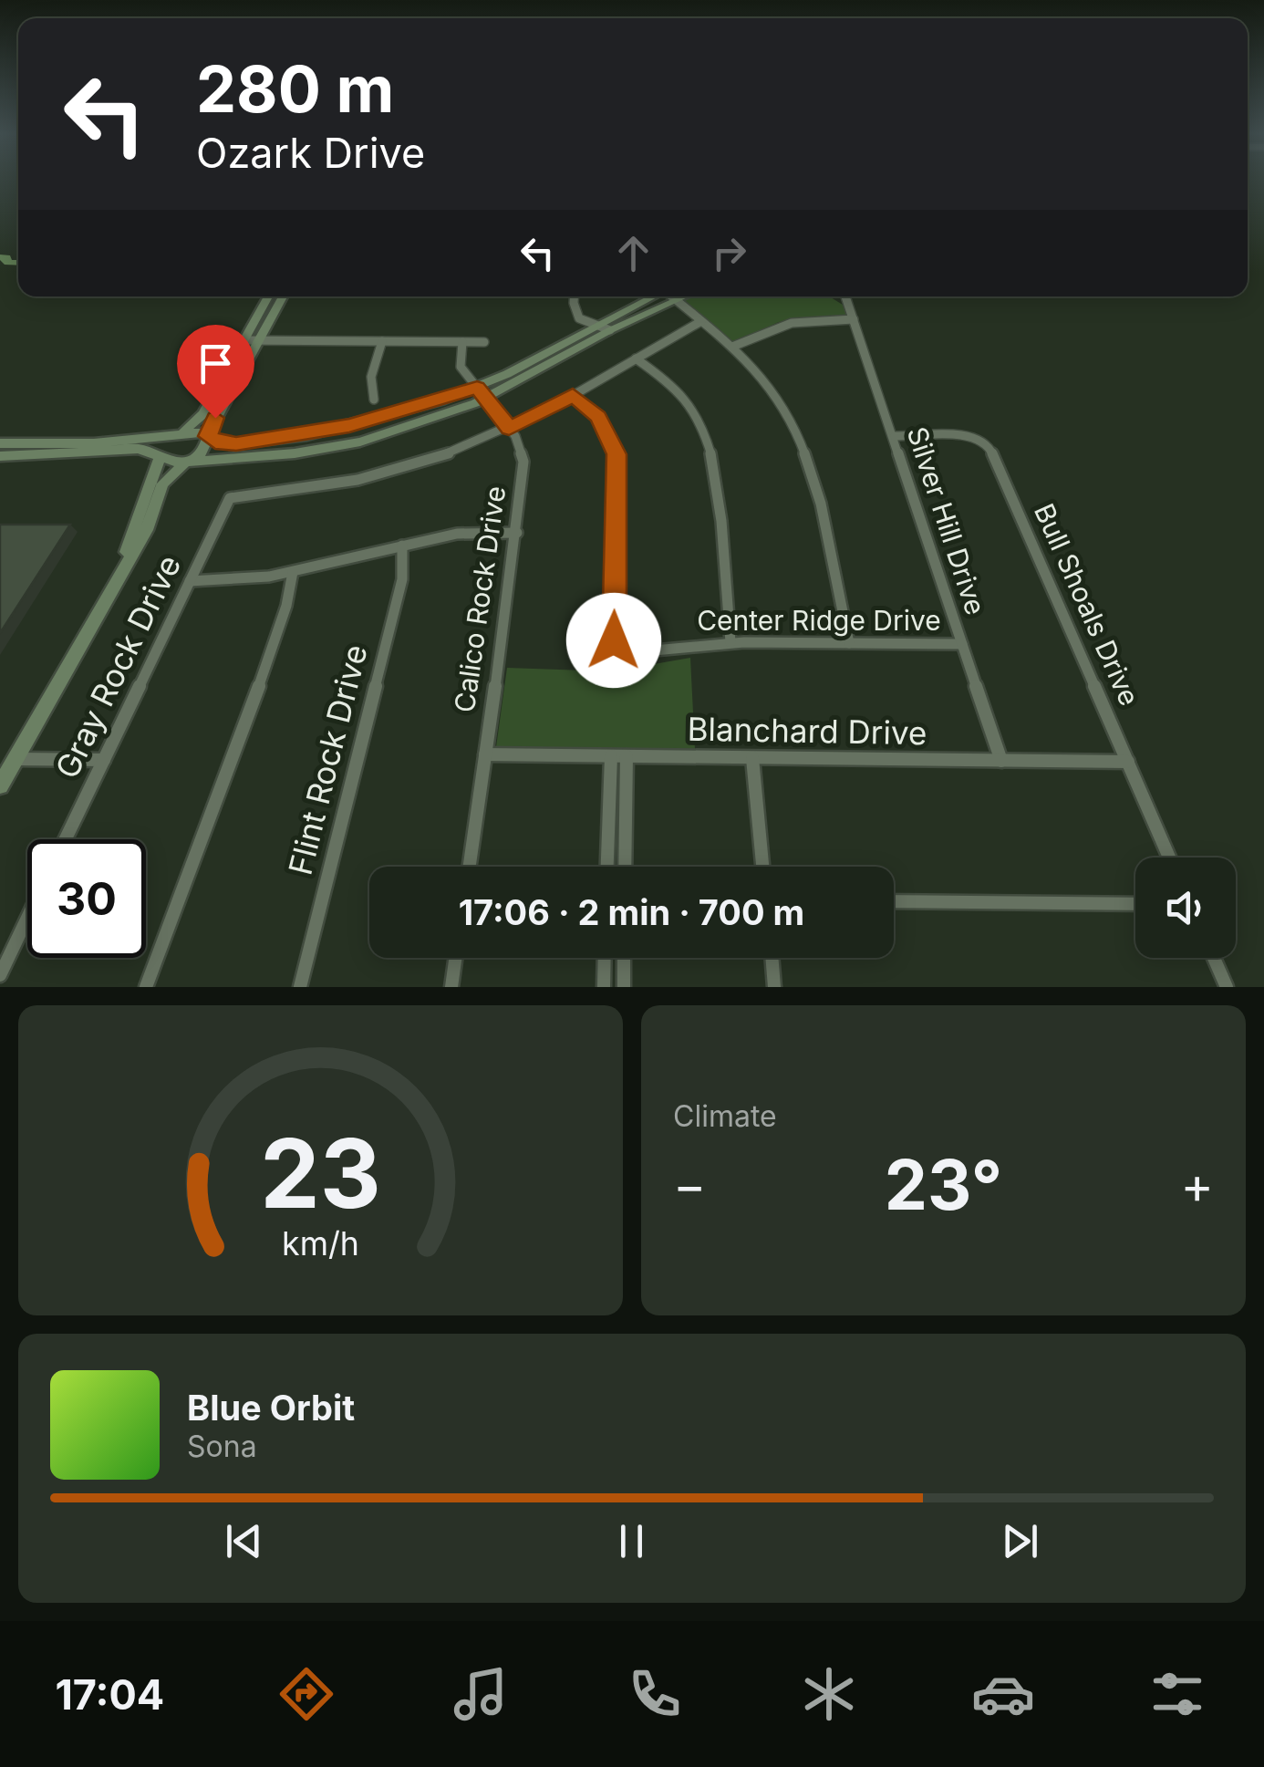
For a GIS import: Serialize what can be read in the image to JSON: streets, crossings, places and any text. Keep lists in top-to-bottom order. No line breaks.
{"streets":{"street":["Silver Hill Drive","Calico Rock Drive","Bull Shoals Drive","Center Ridge Drive","Gray Rock Drive","Blanchard Drive","Flint Rock Drive"]},"crossings":[["Silver Hill Drive","Bull Shoals Drive"],["Silver Hill Drive","Center Ridge Drive"],["Silver Hill Drive","Blanchard Drive"],["Calico Rock Drive","Gray Rock Drive"],["Calico Rock Drive","Blanchard Drive"],["Bull Shoals Drive","Blanchard Drive"]],"page":{"turn":["280 m","Ozark Drive"],"limit":"30","trip":"17:06 · 2 min · 700 m","tile":"Climate","heat":["−","23°","+"],"song":["Blue Orbit","Sona"],"tabs":"17:04","gauge":["23","km/h"]}}
